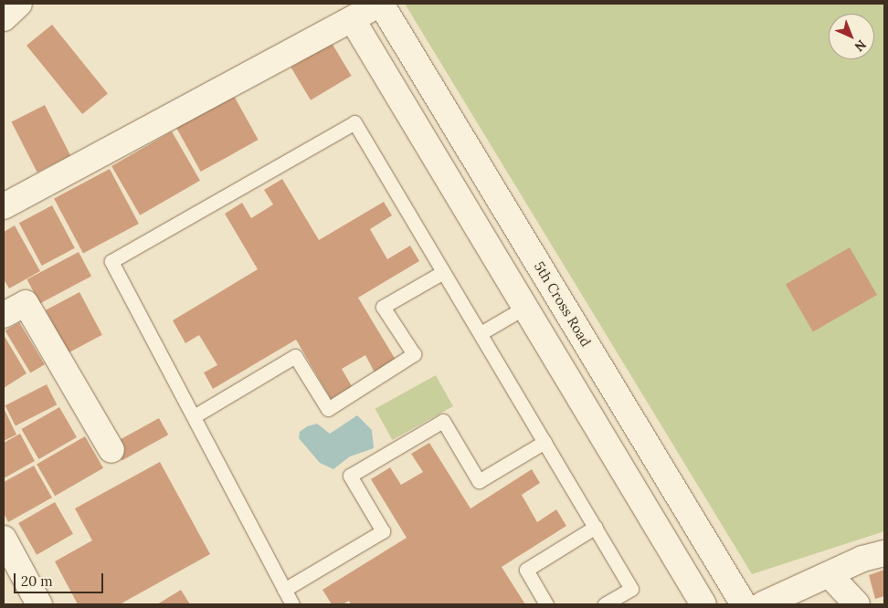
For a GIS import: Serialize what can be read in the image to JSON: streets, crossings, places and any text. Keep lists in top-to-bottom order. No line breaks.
{"streets":{"street":["5th Cross Road"]},"scale_bar":"20 m","north":"bottom right"}
